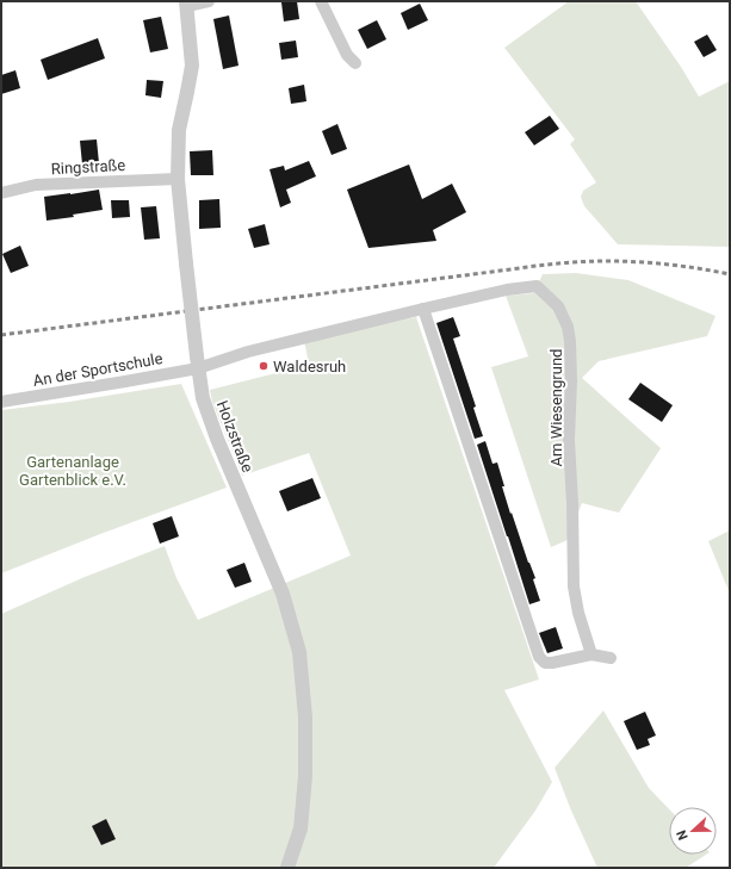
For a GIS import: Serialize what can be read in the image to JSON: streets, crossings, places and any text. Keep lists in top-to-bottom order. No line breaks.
{"streets":{"street":["Ringstraße","An der Sportschule","Am Wiesengrund","Holzstraße"]},"crossings":[["Ringstraße","Holzstraße"],["An der Sportschule","Am Wiesengrund"],["An der Sportschule","Holzstraße"],["Am Wiesengrund","Holzstraße"]],"parks":["Gartenanlage Gartenblick e.V."],"places":["Waldesruh"],"north":"left"}
